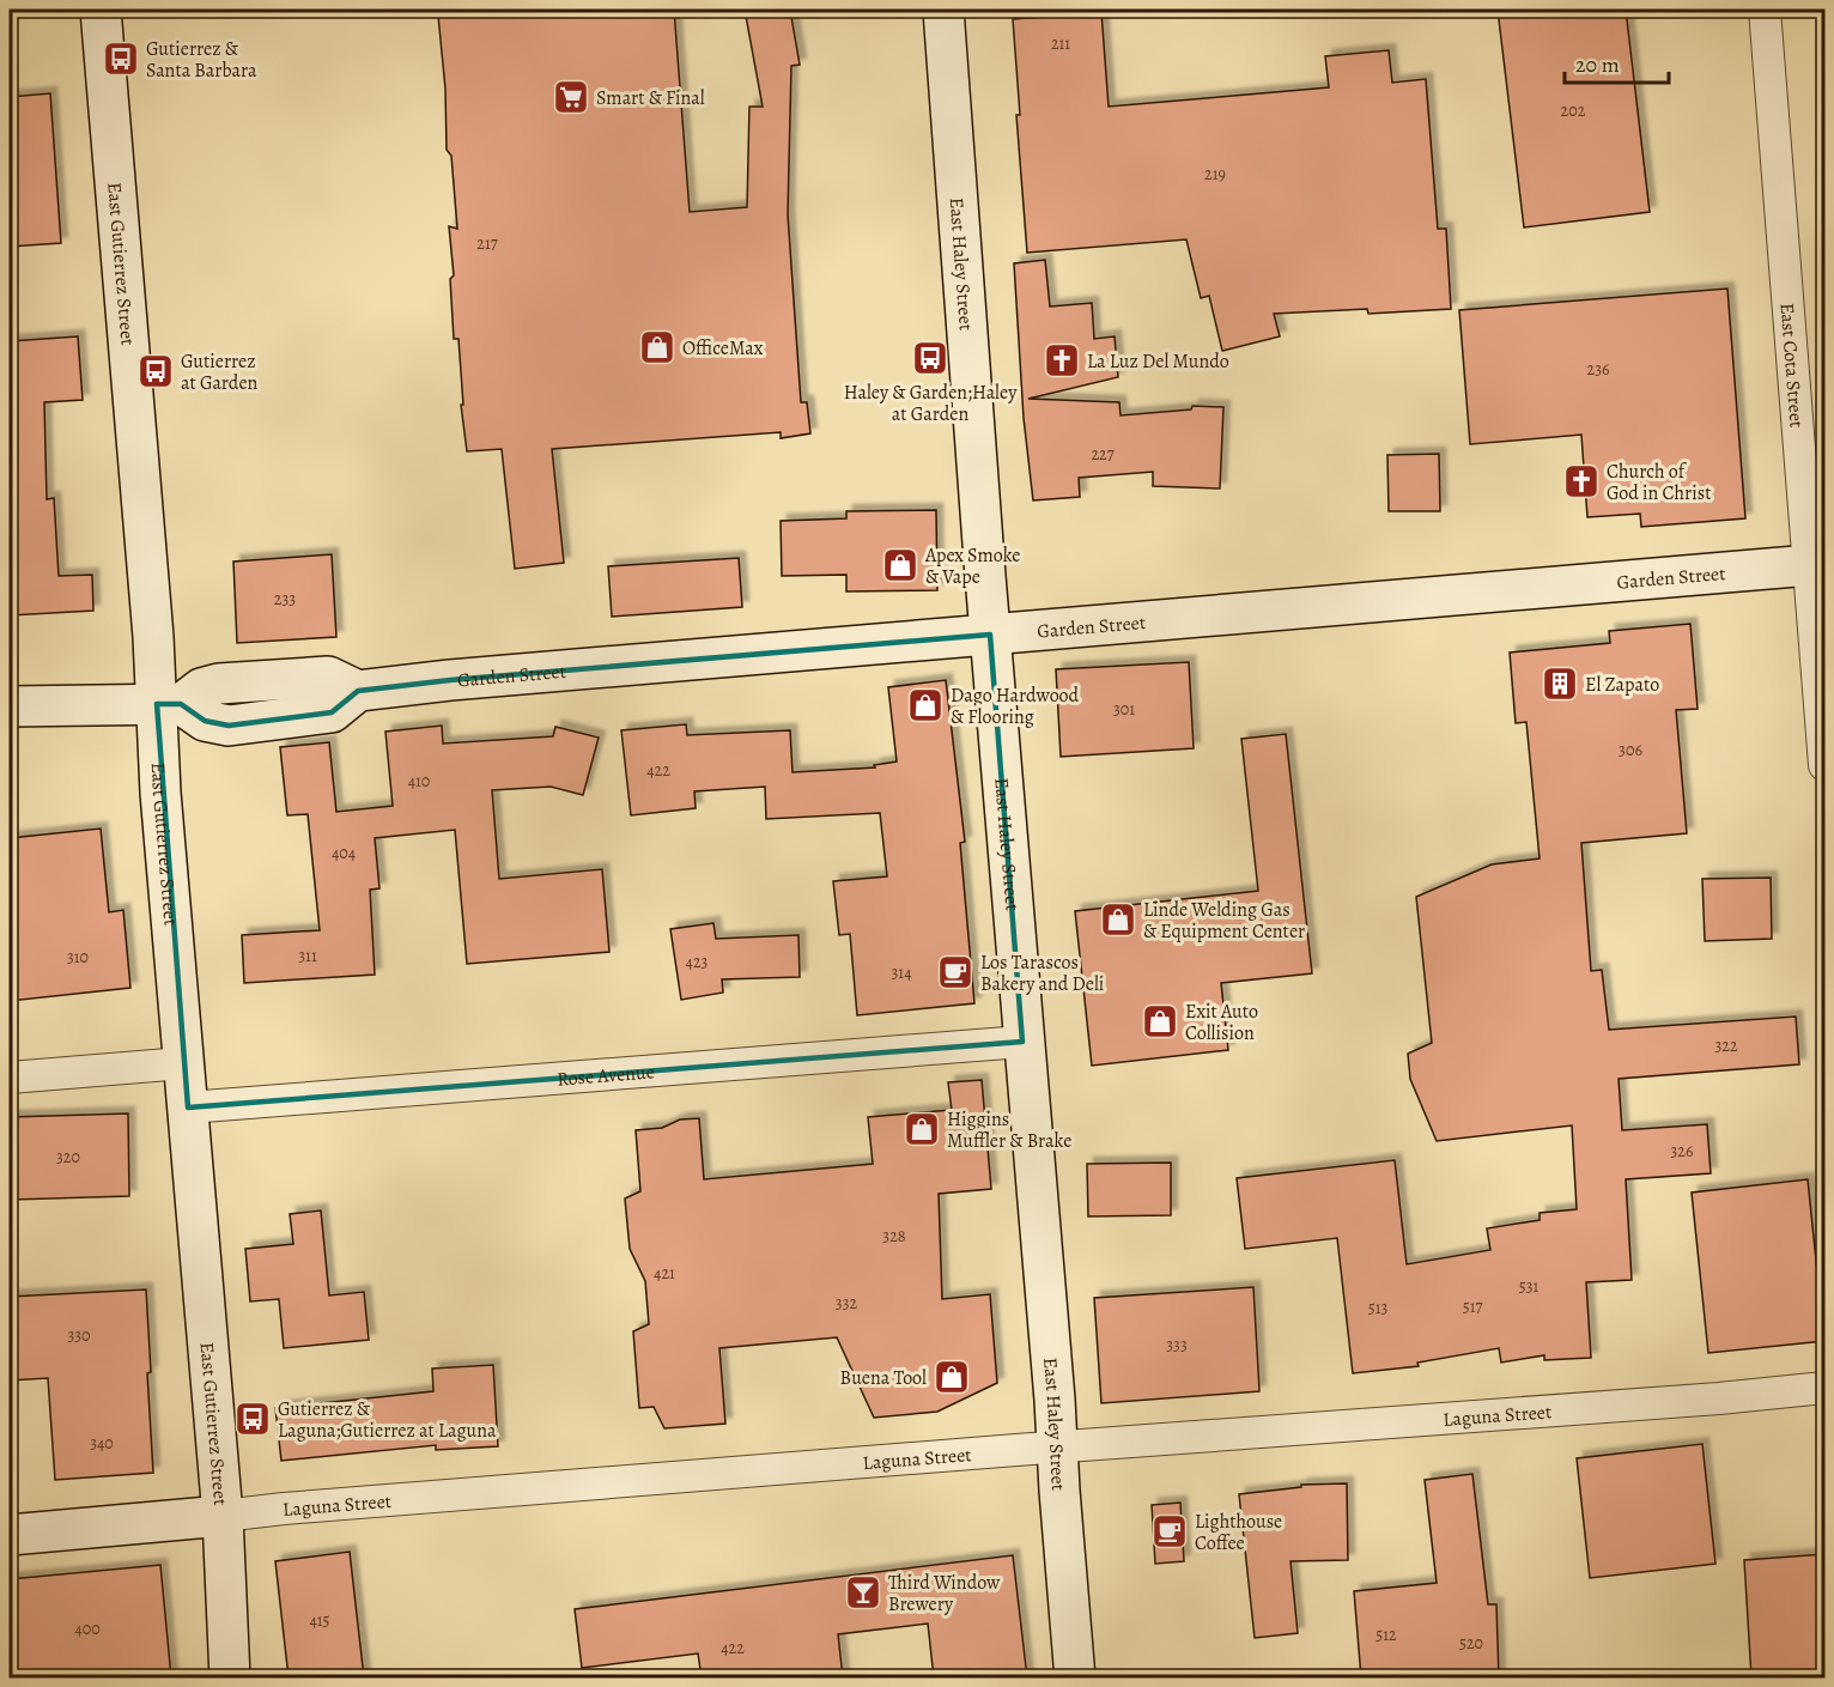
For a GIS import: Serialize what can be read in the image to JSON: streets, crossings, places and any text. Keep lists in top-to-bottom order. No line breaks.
{"streets":{"main road":["East Gutierrez Street","East Haley Street","Garden Street","Laguna Street"],"street":["East Cota Street","Rose Avenue"]},"crossings":[["East Gutierrez Street","Garden Street"],["East Gutierrez Street","Rose Avenue"],["East Gutierrez Street","Laguna Street"],["East Haley Street","Garden Street"],["East Haley Street","Rose Avenue"],["East Haley Street","Laguna Street"],["East Cota Street","Garden Street"]],"places":{"bus stop":["Gutierrez & Santa Barbara","Haley & Garden;Haley at Garden","Gutierrez at Garden","Gutierrez & Laguna;Gutierrez at Laguna"],"supermarket":["Smart & Final"],"shop":["OfficeMax","Apex Smoke & Vape","Dago Hardwood & Flooring","Linde Welding Gas & Equipment Center","Exit Auto Collision","Higgins Muffler & Brake","Buena Tool"],"church":["La Luz Del Mundo","Church of God in Christ"],"building":["El Zapato"],"cafe":["Los Tarascos Bakery and Deli","Lighthouse Coffee"],"bar":["Third Window Brewery"]},"house_numbers":["211","202","219","217","236","227","233","301","306","422","410","404","311","310","423","314","322","326","320","328","421","531","332","517","513","330","333","340","415","400","512","520","422"],"scale_bar":"20 m"}
